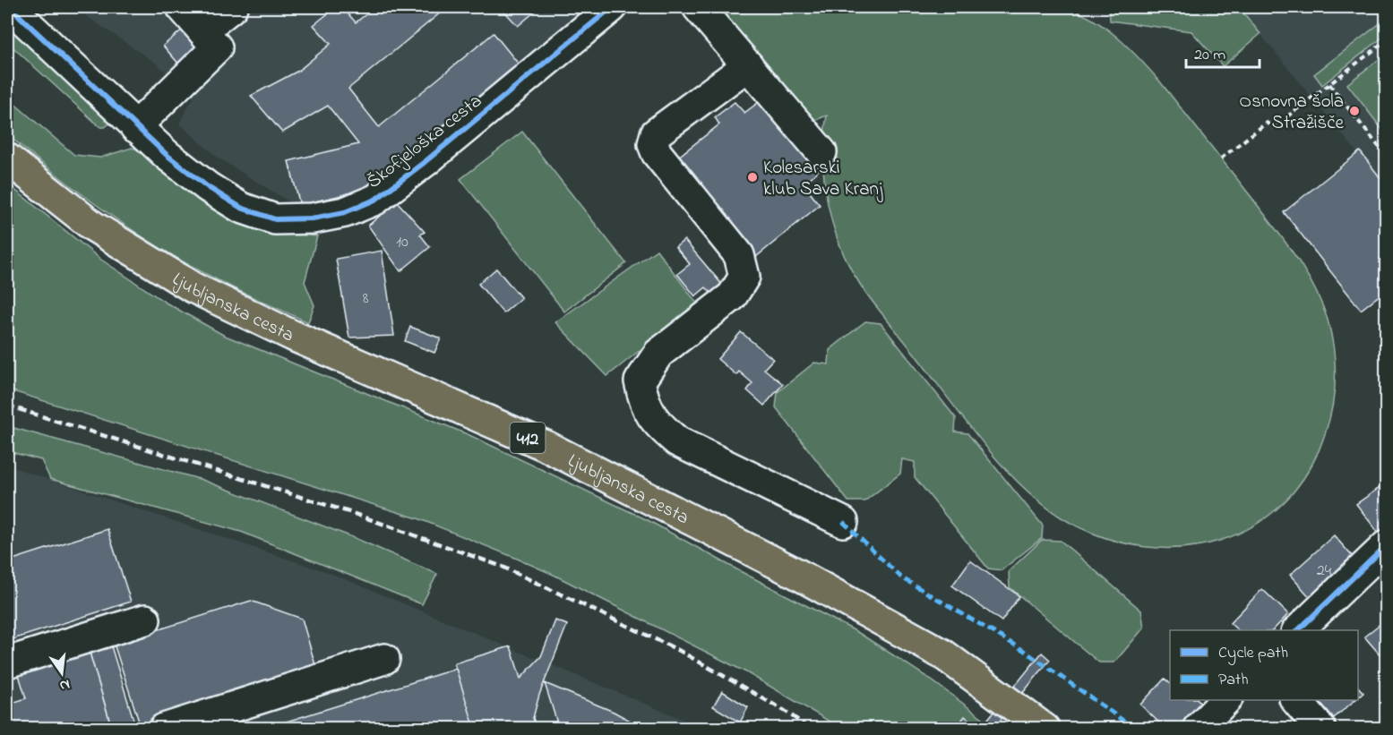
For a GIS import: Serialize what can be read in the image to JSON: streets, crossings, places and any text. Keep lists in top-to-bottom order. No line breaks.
{"streets":{"main road":["Ljubljanska cesta","412"],"street":["Škofjeloška cesta"]},"places":["Osnovna šola Stražišče","Kolesarski klub Sava Kranj"],"house_numbers":["10","8","24"],"legend":["Cycle path","Path"],"scale_bar":"20 m","north":"bottom"}
